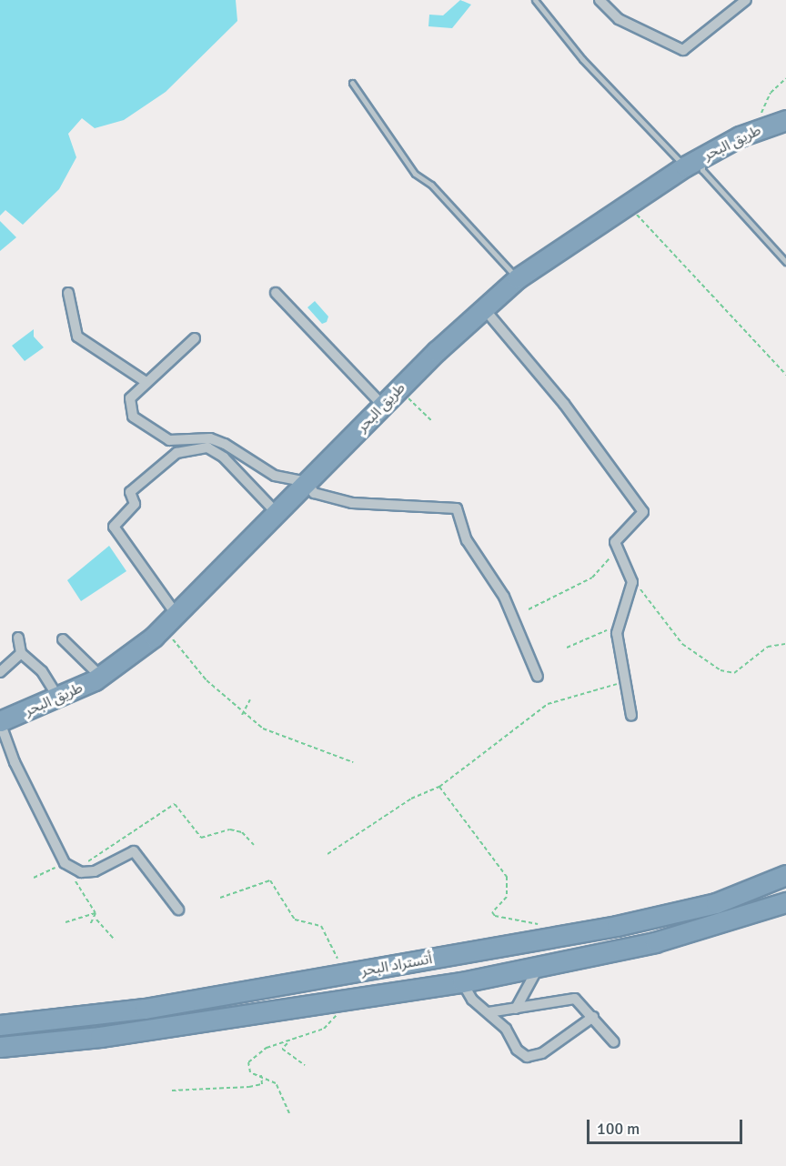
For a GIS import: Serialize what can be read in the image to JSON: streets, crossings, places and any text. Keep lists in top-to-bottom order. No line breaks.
{"streets":{"highway":["طريق البحر","أتستراد البحر"]},"scale_bar":"100 m"}
